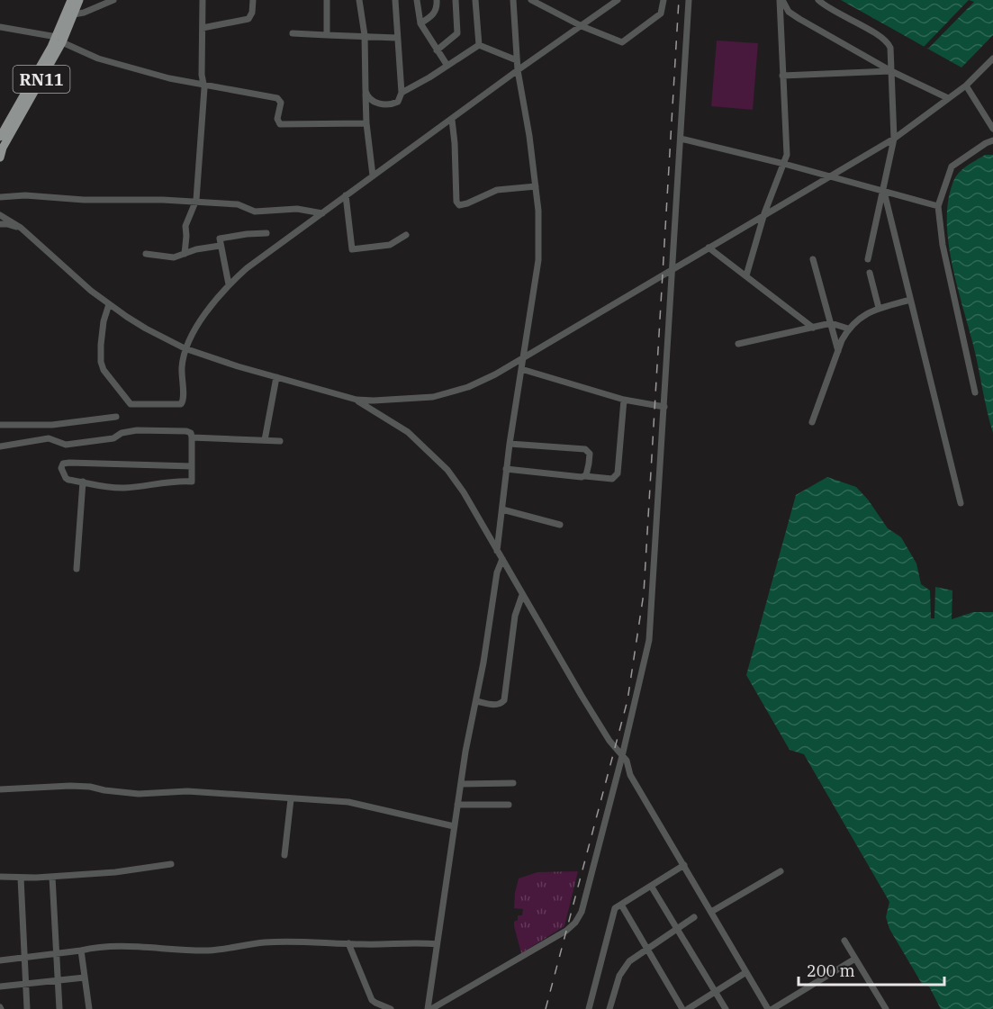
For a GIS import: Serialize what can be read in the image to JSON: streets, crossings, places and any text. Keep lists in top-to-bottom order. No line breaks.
{"streets":{"main road":["RN11"]},"scale_bar":"200 m"}
